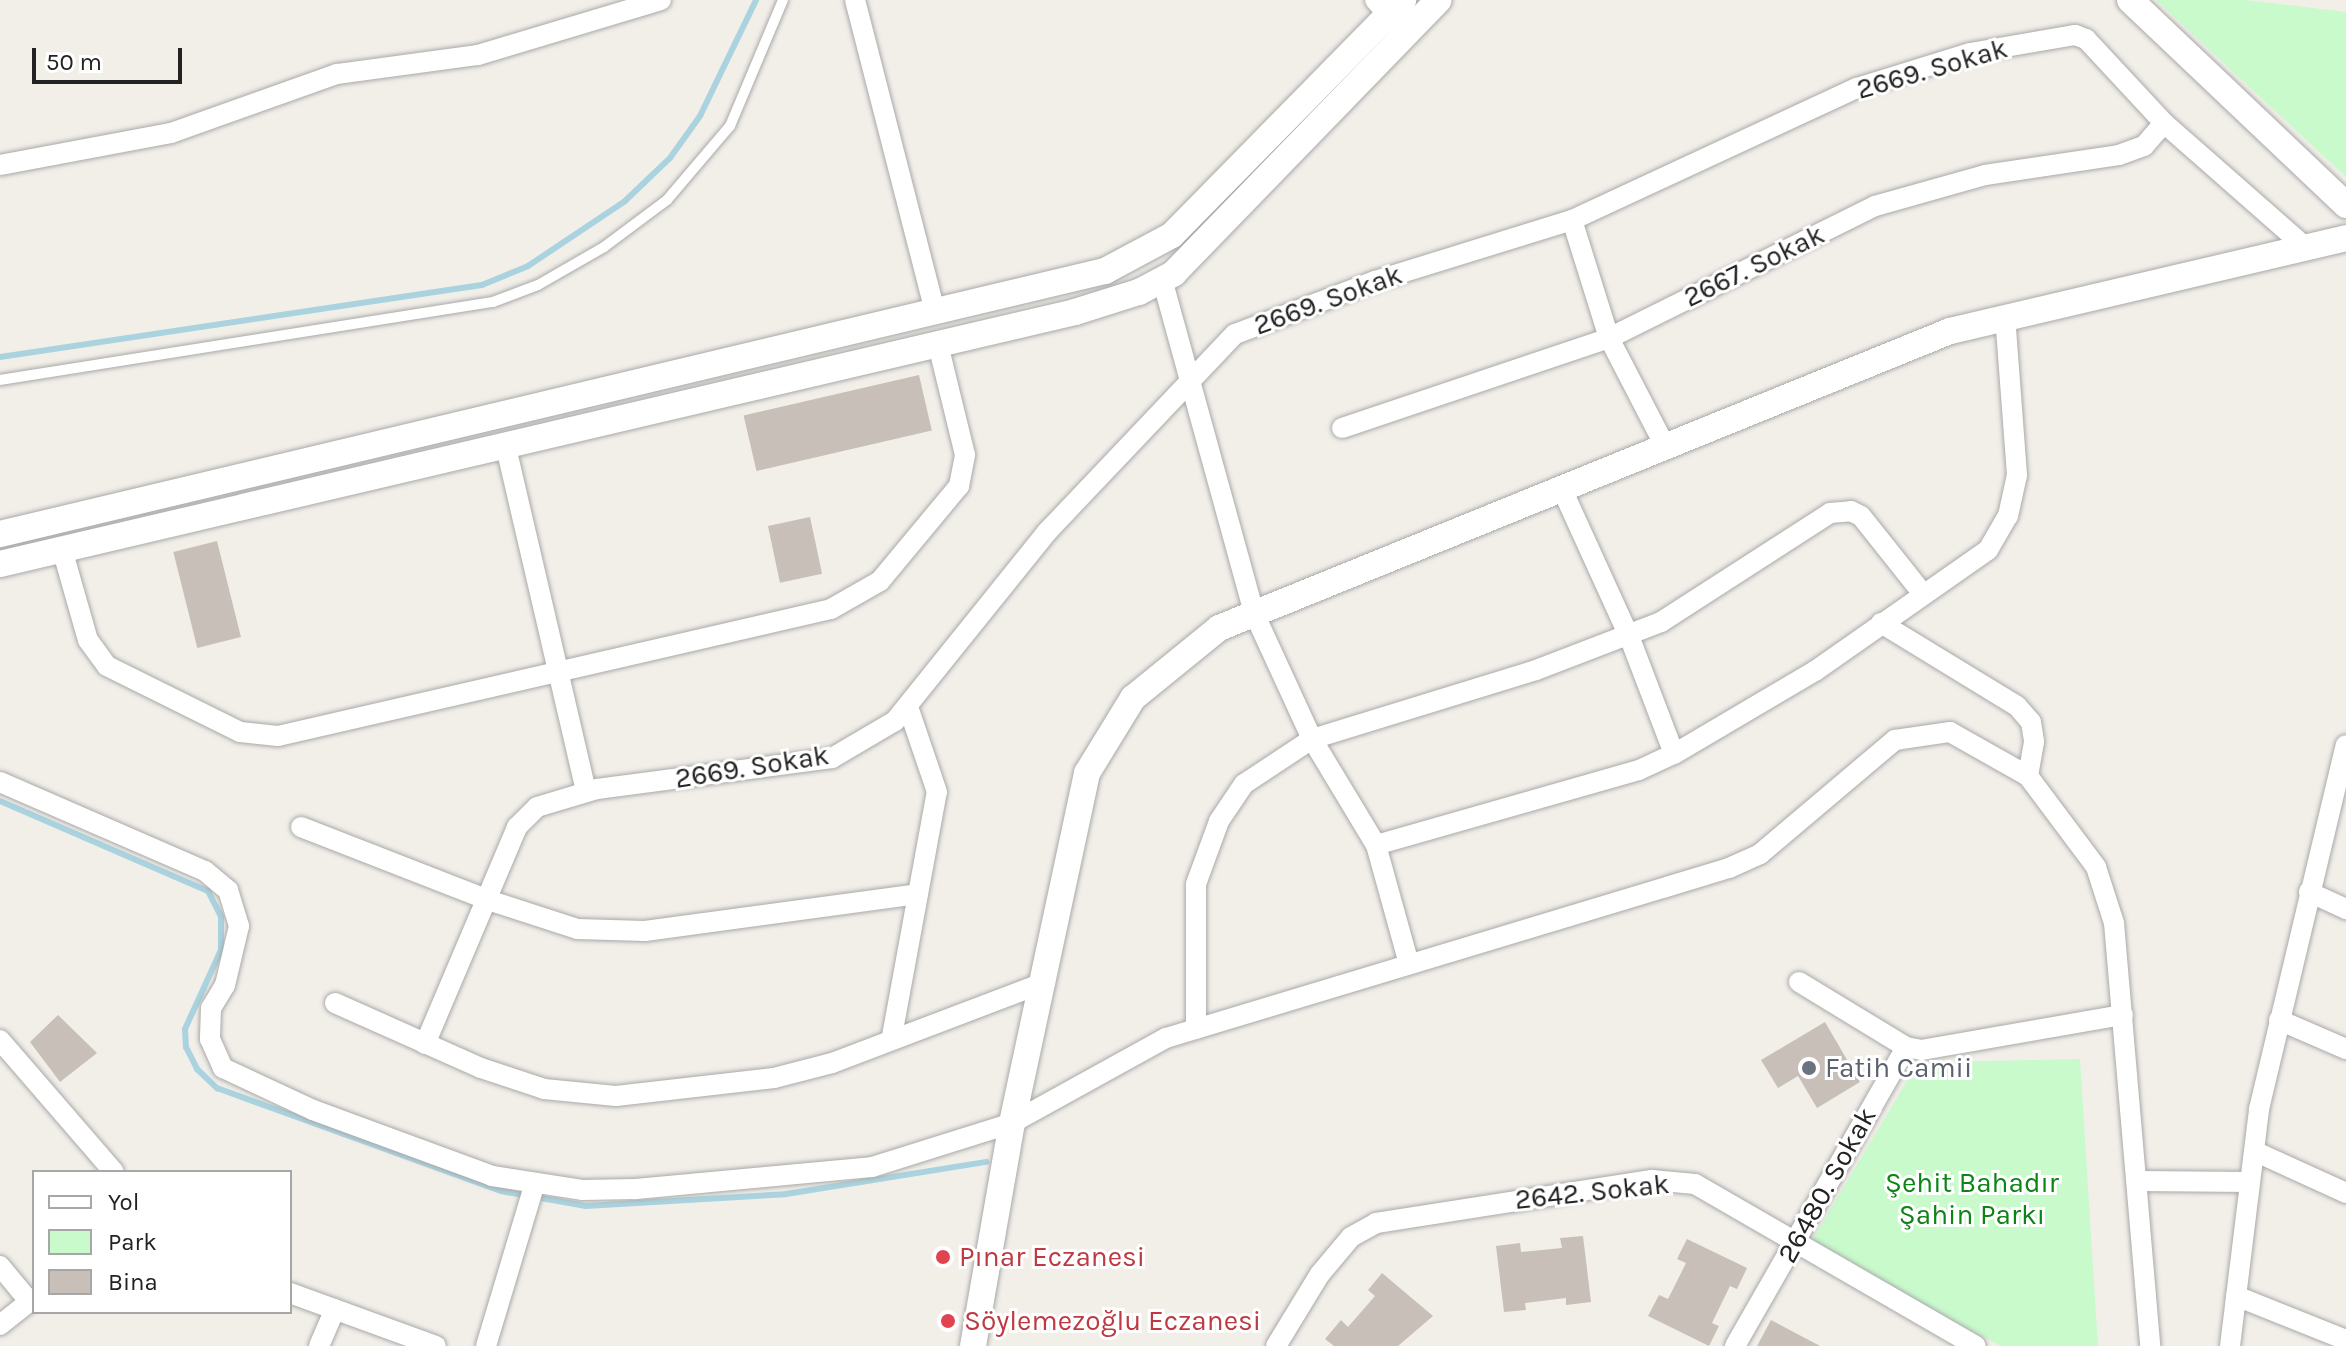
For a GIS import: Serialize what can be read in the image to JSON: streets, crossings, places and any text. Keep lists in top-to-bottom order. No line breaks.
{"streets":{"street":["2669. Sokak","2667. Sokak","26480. Sokak","2642. Sokak"]},"crossings":[["2669. Sokak","2667. Sokak"],["26480. Sokak","2642. Sokak"]],"parks":["Şehit Bahadır Şahin Parkı"],"places":["Fatih Camii","Pınar Eczanesi","Söylemezoğlu Eczanesi"],"legend":["Yol","Park","Bina"],"scale_bar":"50 m"}
